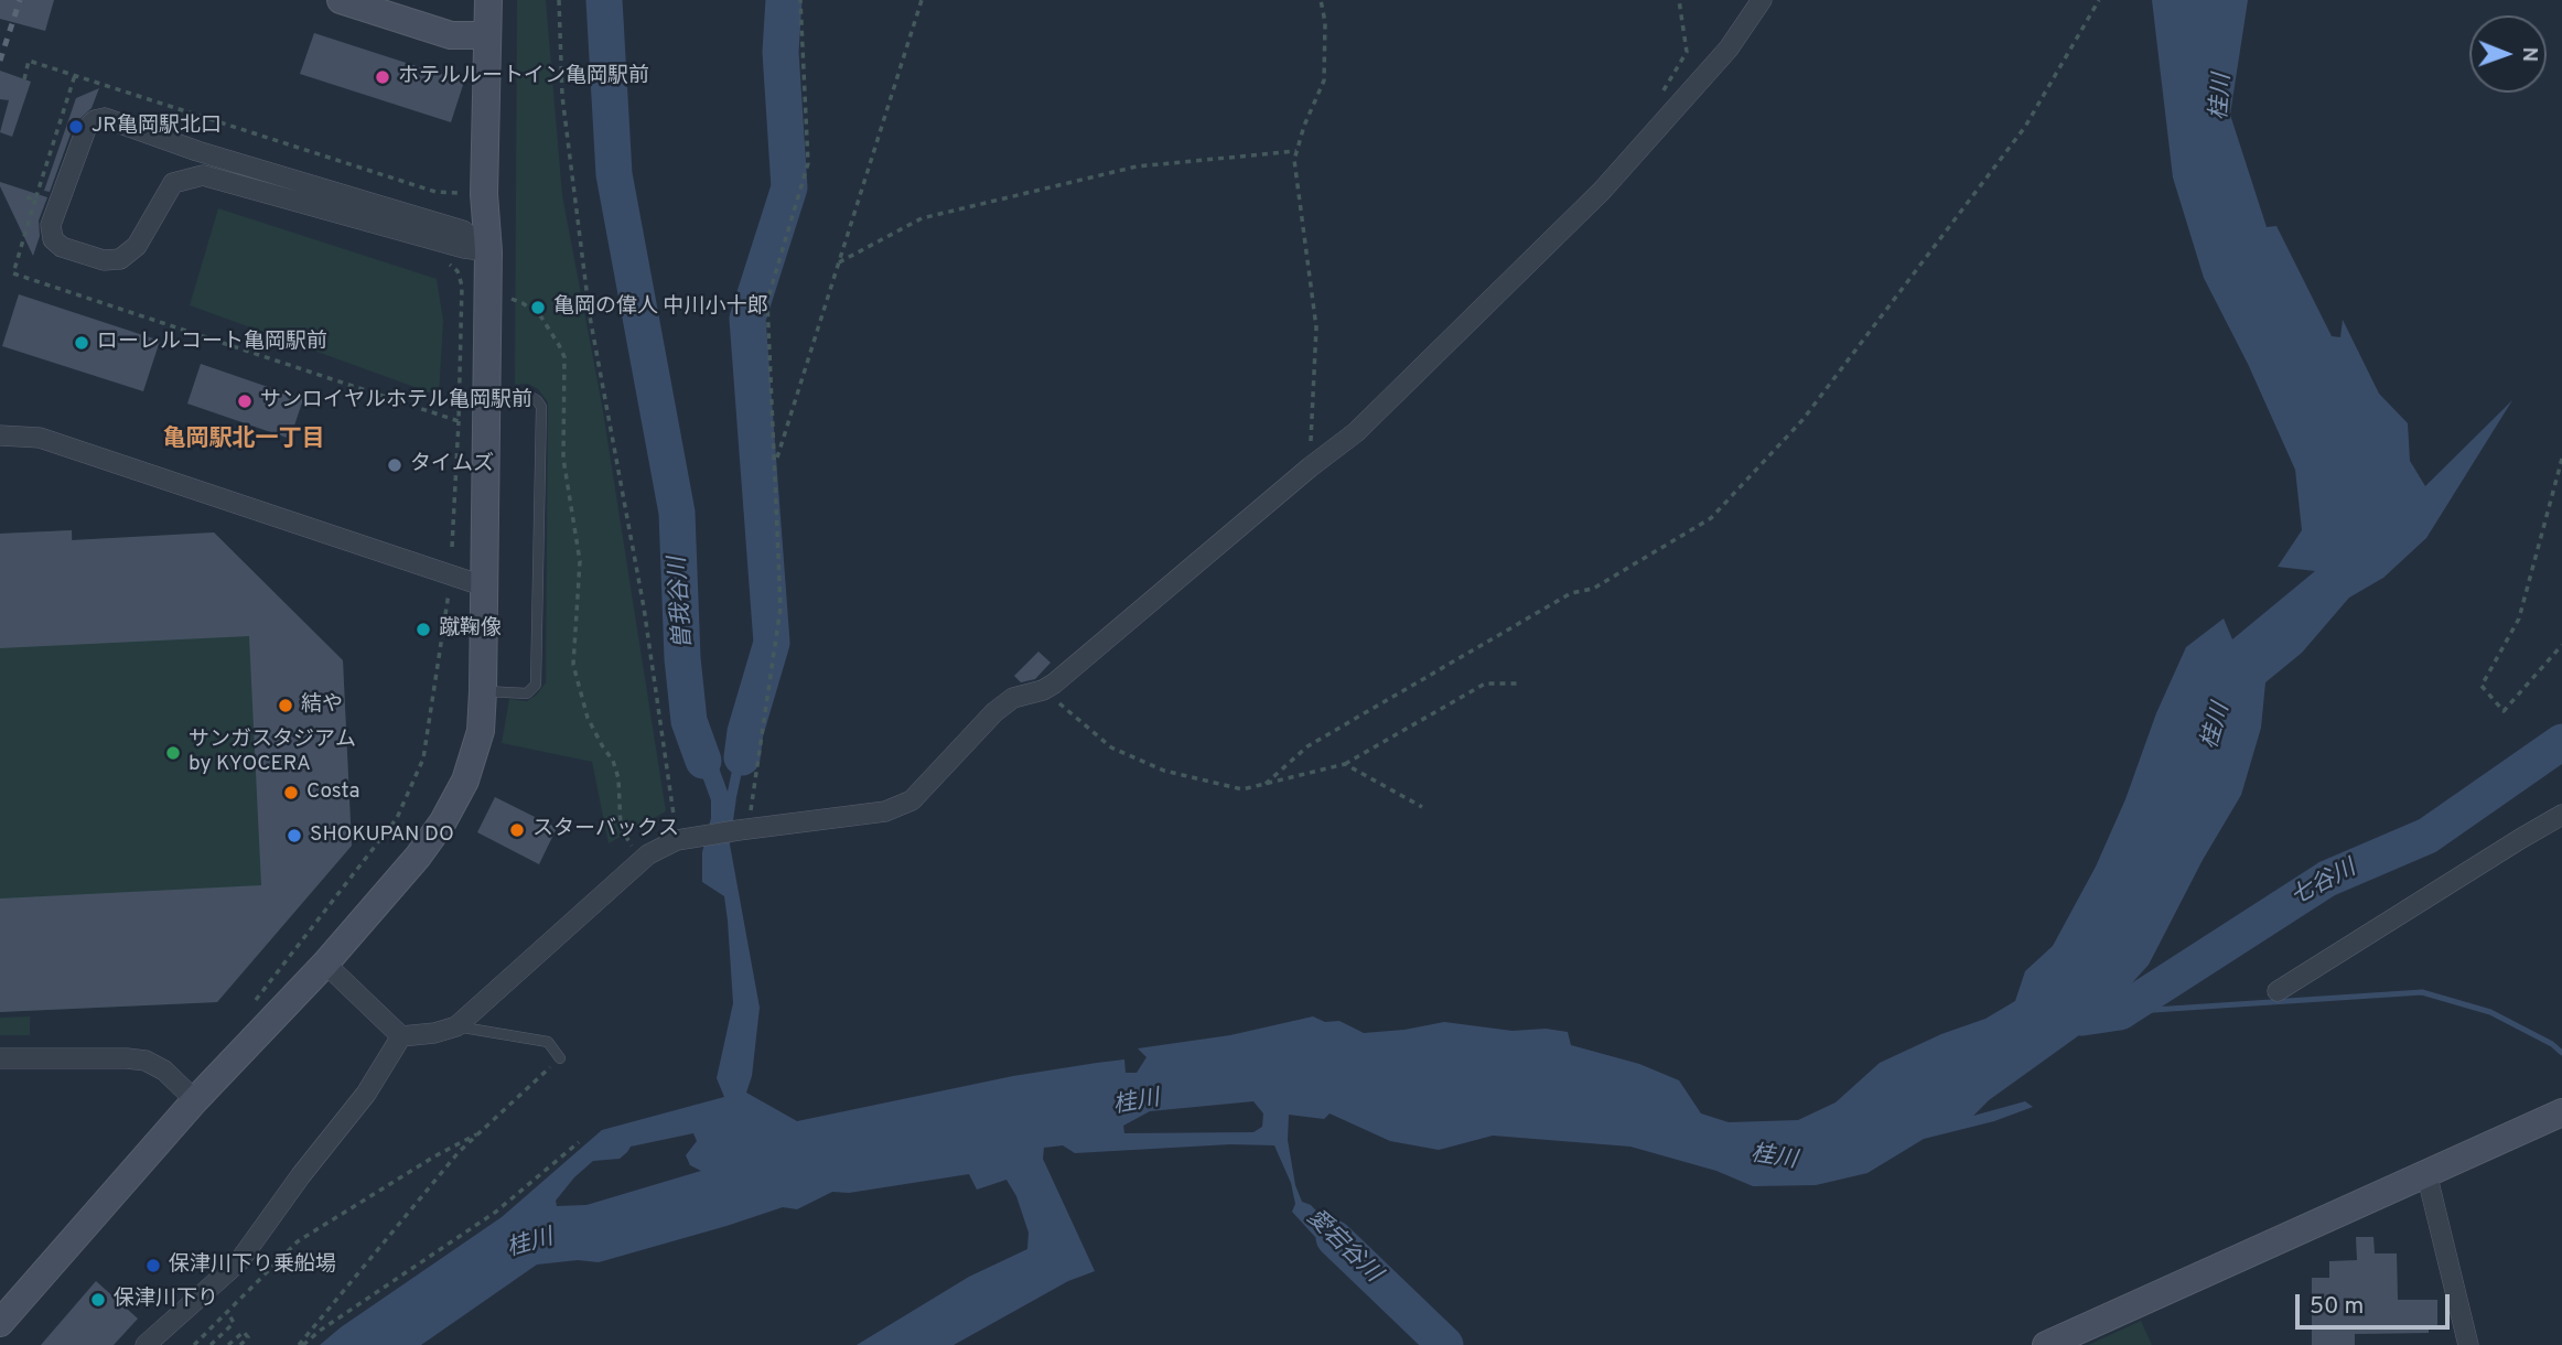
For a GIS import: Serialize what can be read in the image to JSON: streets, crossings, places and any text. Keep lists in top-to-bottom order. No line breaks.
{"districts":["亀岡駅北一丁目"],"water":["桂川","曽我谷川","七谷川","愛宕谷川"],"places":["ホテルルートイン亀岡駅前","JR亀岡駅北口","亀岡の偉人 中川小十郎","ローレルコート亀岡駅前","サンロイヤルホテル亀岡駅前","タイムズ","蹴鞠像","結や","サンガスタジアム by KYOCERA","Costa","スターバックス","SHOKUPAN DO","保津川下り乗船場","保津川下り"],"scale_bar":"50 m","north":"right"}
